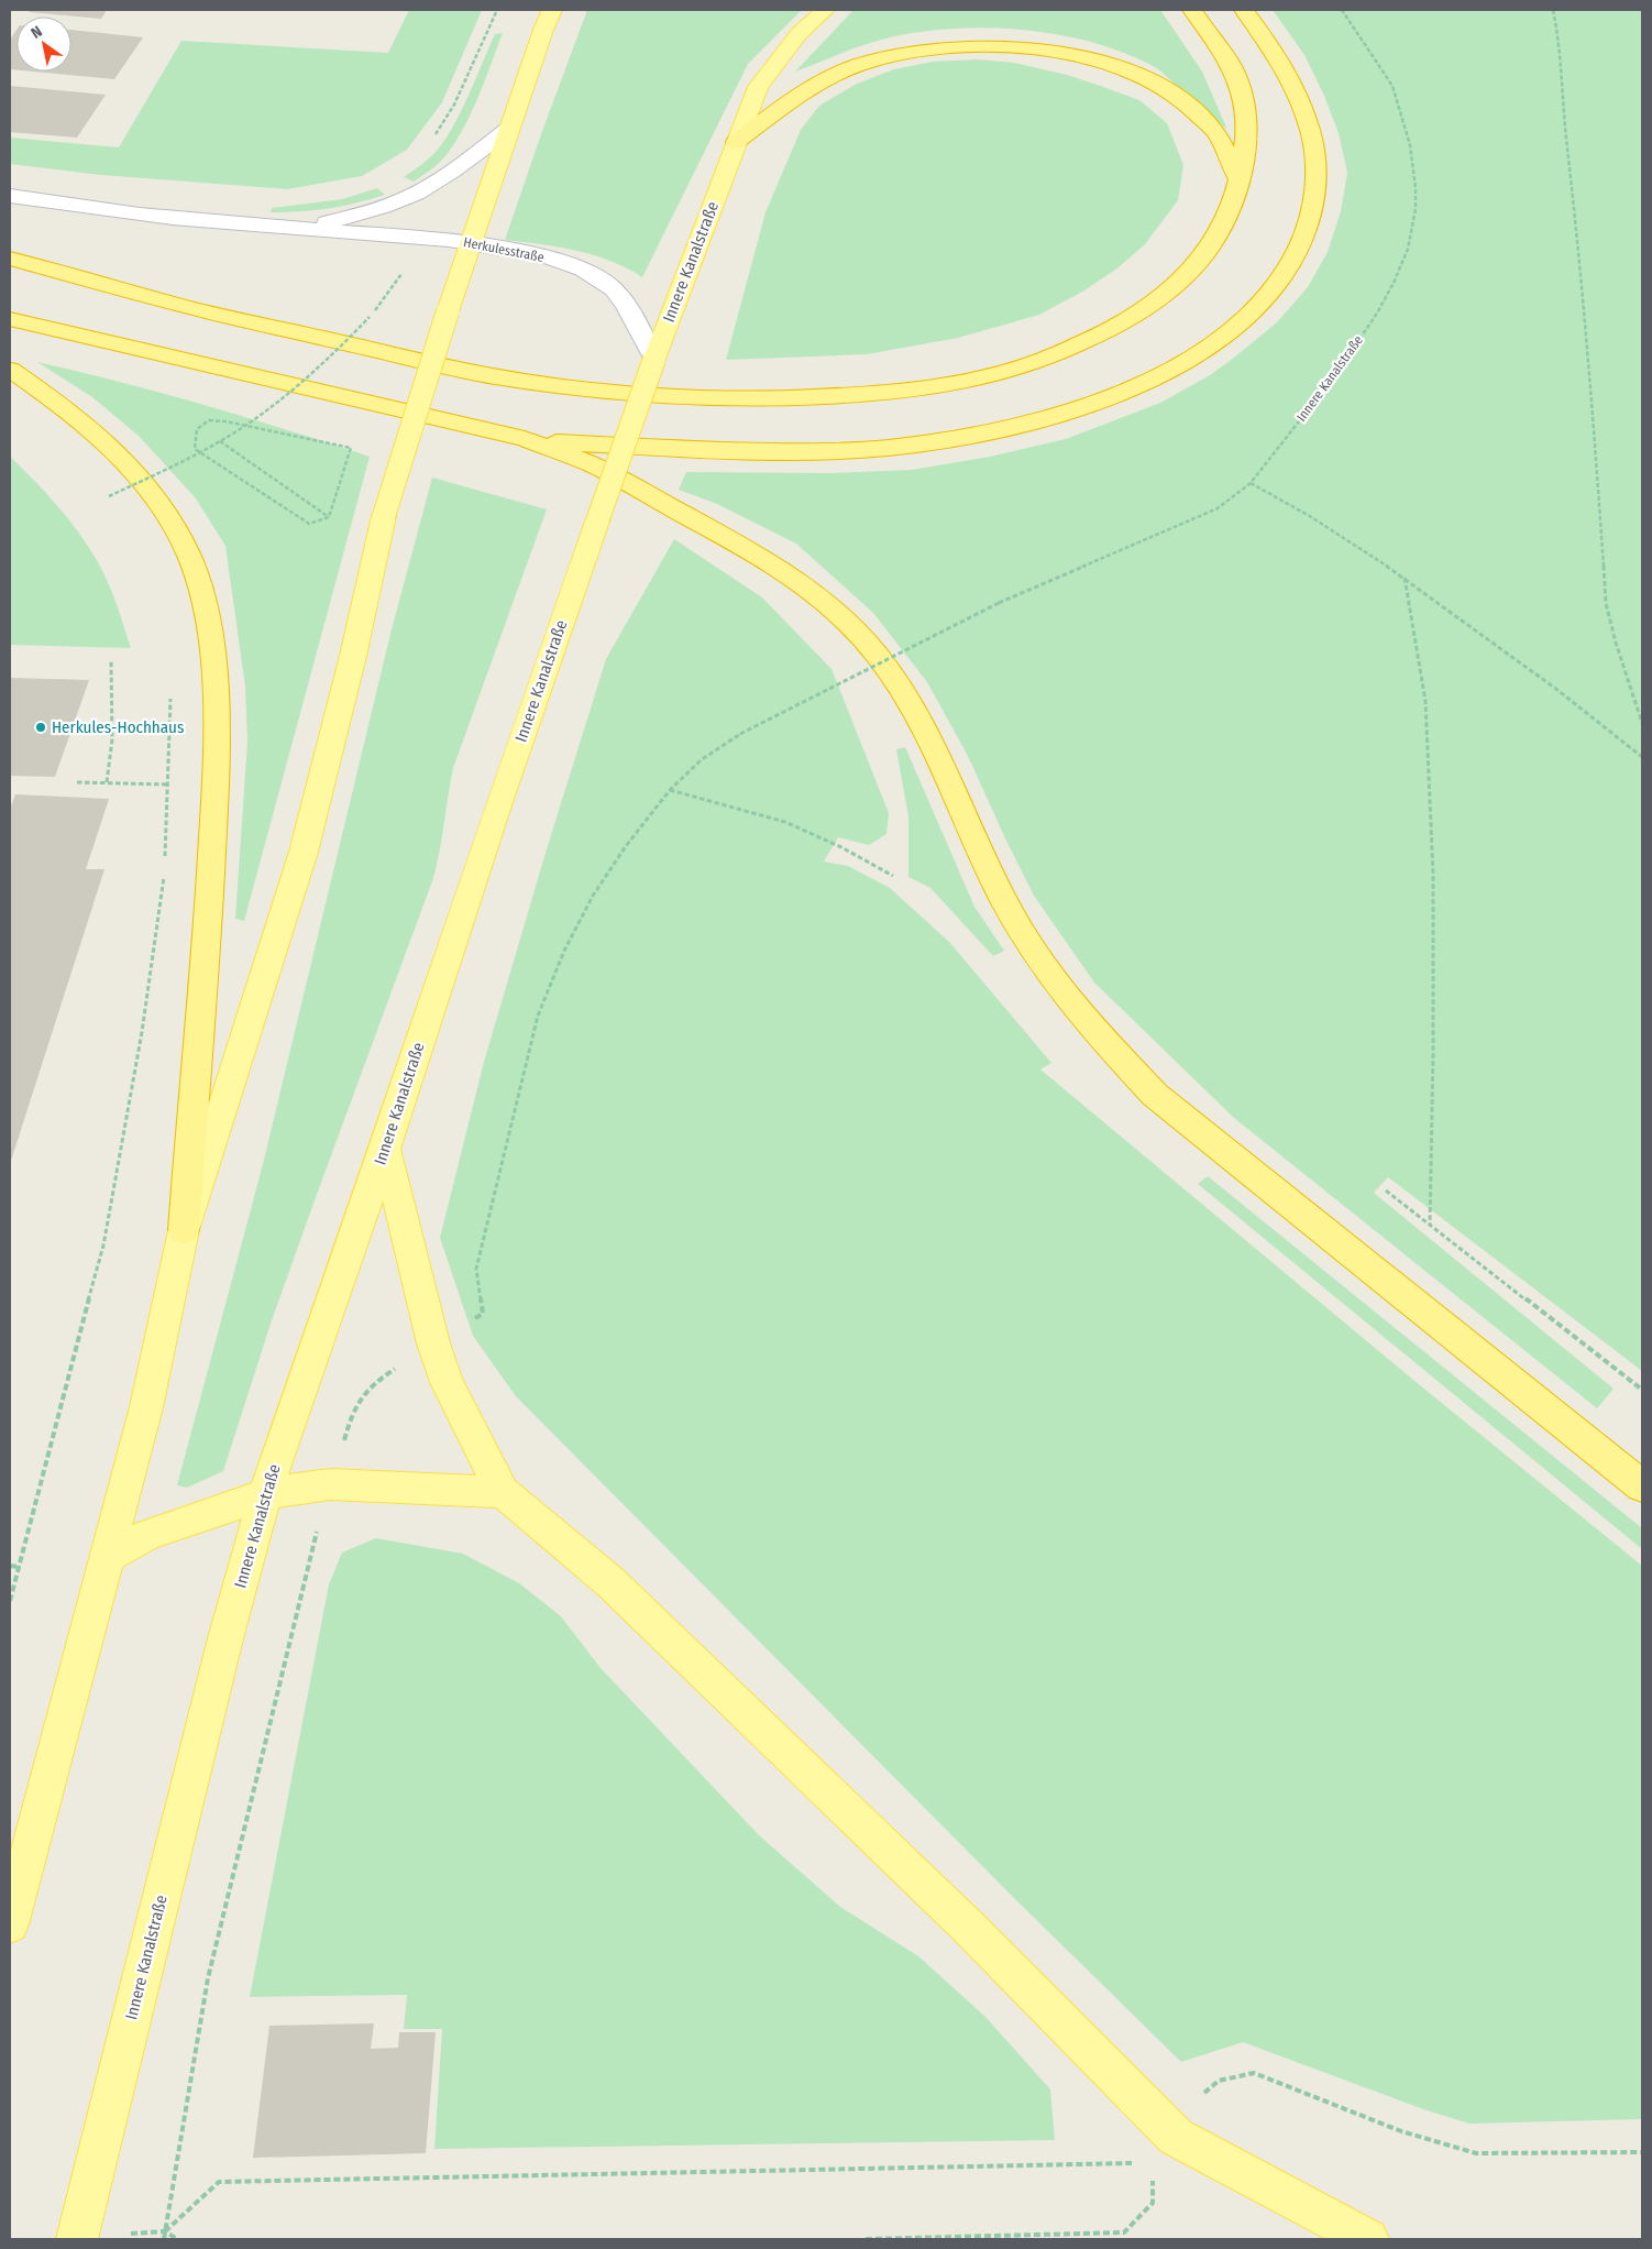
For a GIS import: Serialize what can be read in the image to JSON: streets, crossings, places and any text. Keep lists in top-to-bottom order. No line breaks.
{"streets":{"main road":["Innere Kanalstraße"],"street":["Herkulesstraße"]},"crossings":[["Herkulesstraße","Innere Kanalstraße"]],"places":["Herkules-Hochhaus"],"north":"top left"}
